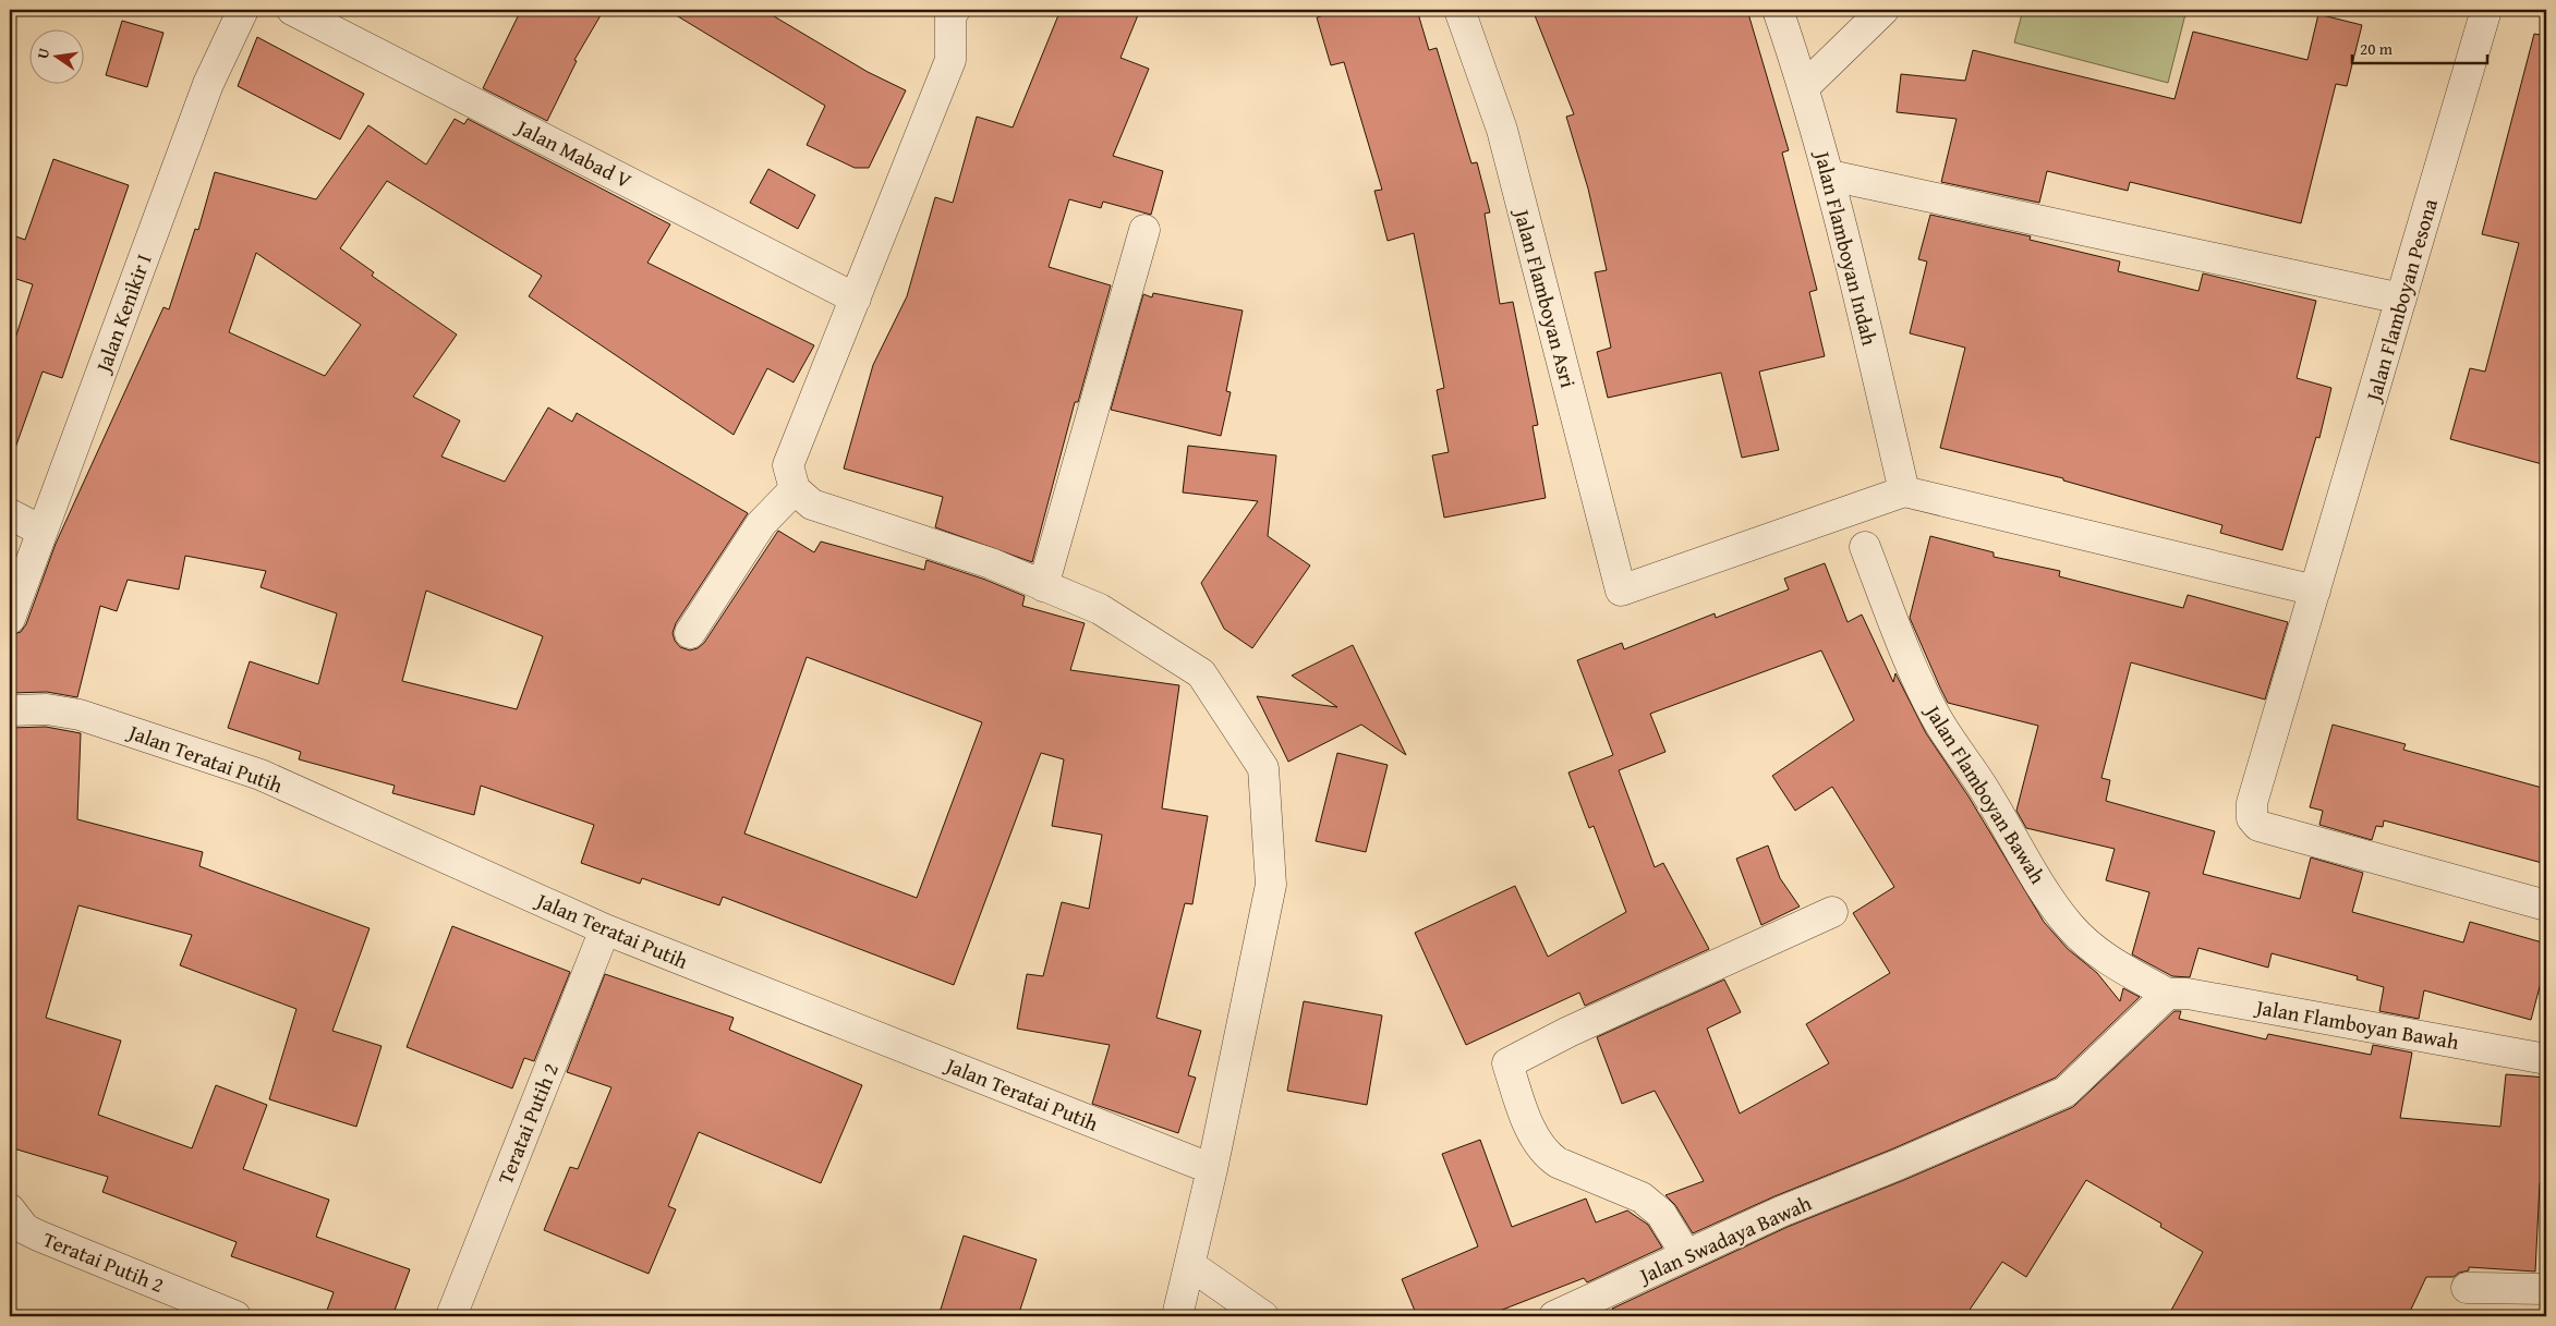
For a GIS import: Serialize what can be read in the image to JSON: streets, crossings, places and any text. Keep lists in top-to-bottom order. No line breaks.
{"streets":{"street":["Jalan Mabad V","Jalan Flamboyan Indah","Jalan Flamboyan Asri","Jalan Flamboyan Pesona","Jalan Kenikir I","Jalan Teratai Putih","Jalan Flamboyan Bawah","Teratai Putih 2","Jalan Swadaya Bawah"]},"crossings":[["Jalan Flamboyan Indah","Jalan Flamboyan Asri"],["Jalan Teratai Putih","Teratai Putih 2"],["Jalan Flamboyan Bawah","Jalan Swadaya Bawah"]],"scale_bar":"20 m","north":"left"}
